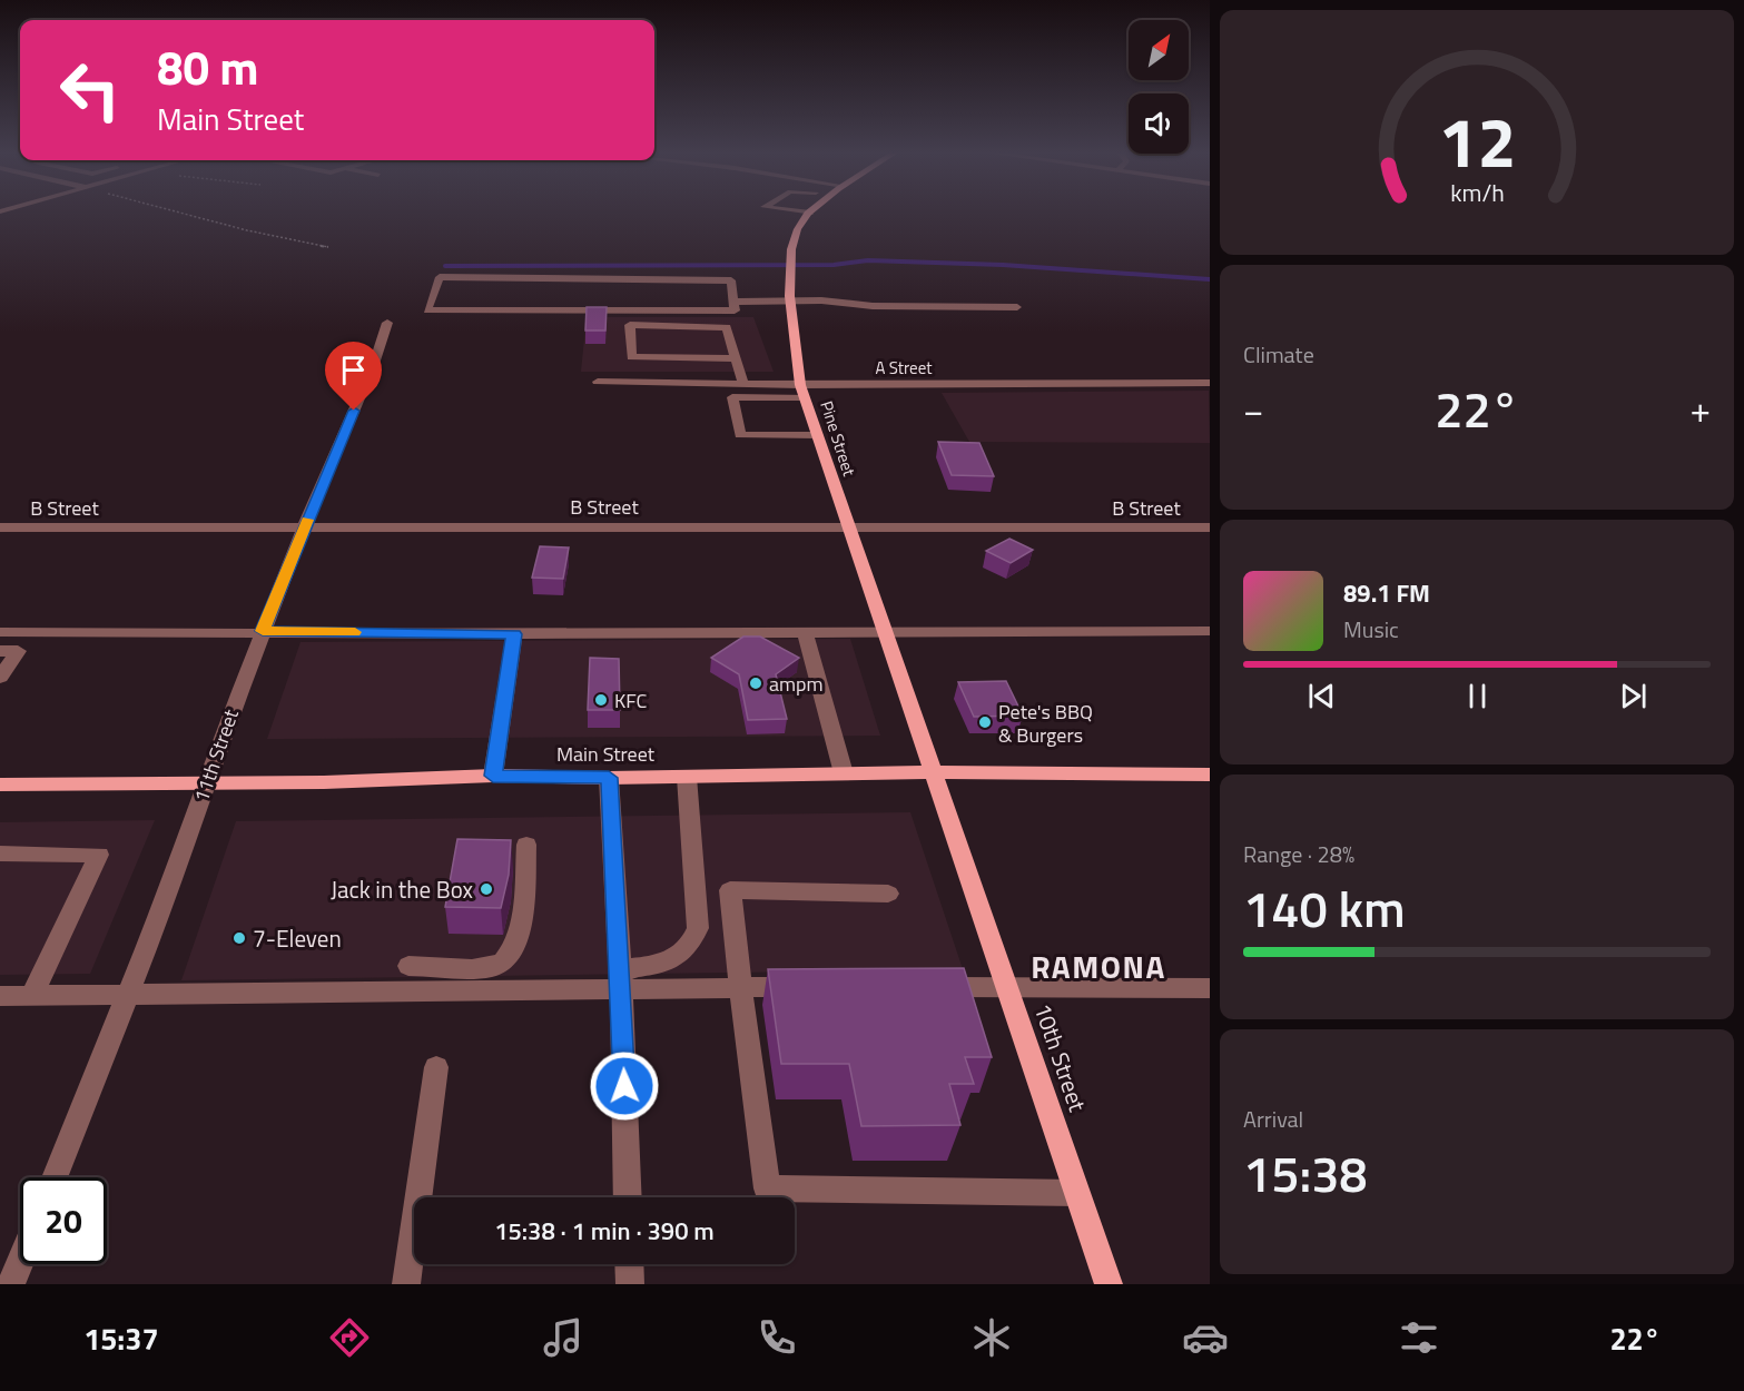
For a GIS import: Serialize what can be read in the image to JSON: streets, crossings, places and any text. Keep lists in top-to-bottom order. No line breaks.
{"streets":{"main road":["Pine Street","Main Street","10th Street"],"street":["A Street","B Street","11th Street"]},"crossings":[["A Street","Pine Street"],["Pine Street","B Street"],["Pine Street","Main Street"],["Pine Street","10th Street"],["B Street","11th Street"],["Main Street","11th Street"],["Main Street","10th Street"]],"districts":["RAMONA"],"places":["ampm","KFC","Pete's BBQ & Burgers","Jack in the Box","7-Eleven"],"north":"top right","page":{"turn":["80 m","Main Street"],"tile":["Climate",["Range · 28%","140 km"],["Arrival","15:38"]],"heat":["−","22°","+"],"song":["89.1 FM","Music"],"limit":"20","trip":"15:38 · 1 min · 390 m","tabs":["15:37","22°"],"gauge":["12","km/h"]}}
